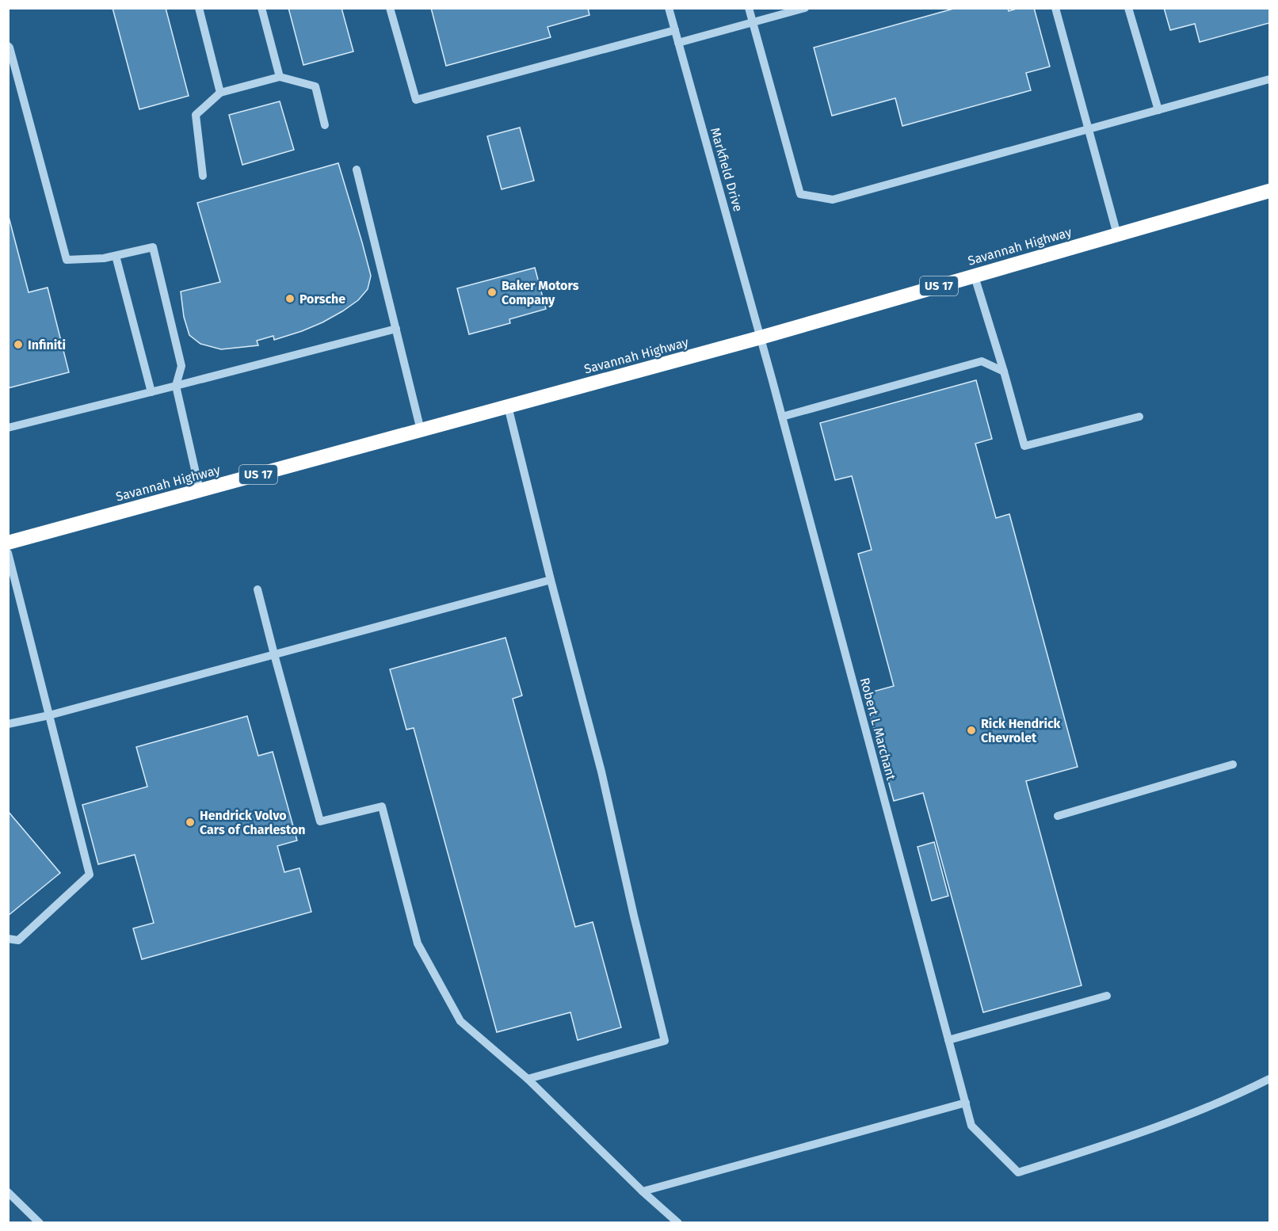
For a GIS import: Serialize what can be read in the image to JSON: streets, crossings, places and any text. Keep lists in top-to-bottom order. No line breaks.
{"streets":{"highway":["Savannah Highway","US 17"],"street":["Markfield Drive","Robert L Marchant"]},"crossings":[["Markfield Drive","Savannah Highway"],["Markfield Drive","Robert L Marchant"],["Savannah Highway","Robert L Marchant"]],"places":["Baker Motors Company","Porsche","Infiniti","Rick Hendrick Chevrolet","Hendrick Volvo Cars of Charleston"]}
